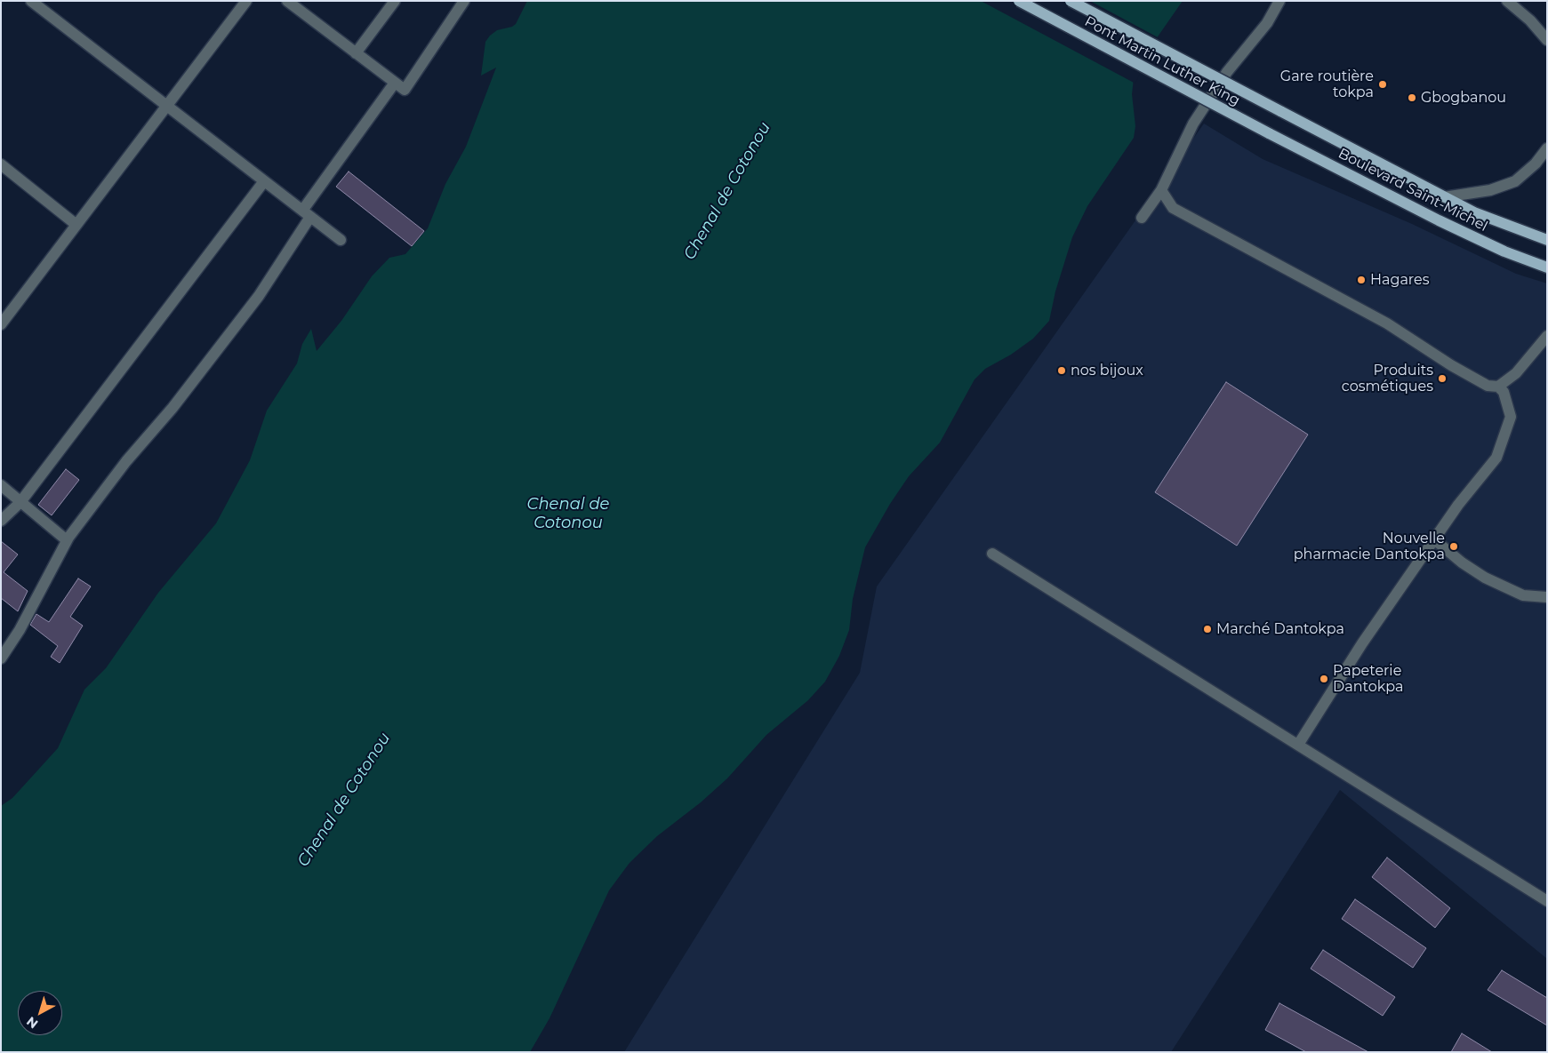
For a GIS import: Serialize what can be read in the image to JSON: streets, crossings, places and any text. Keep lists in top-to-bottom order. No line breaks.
{"streets":{"main road":["Pont Martin Luther King","Boulevard Saint-Michel"]},"crossings":[["Pont Martin Luther King","Boulevard Saint-Michel"]],"water":["Chenal de Cotonou"],"places":["Gare routière tokpa","Gbogbanou","Hagares","nos bijoux","Produits cosmétiques","Nouvelle pharmacie Dantokpa","Marché Dantokpa","Papeterie Dantokpa"],"north":"bottom left"}
